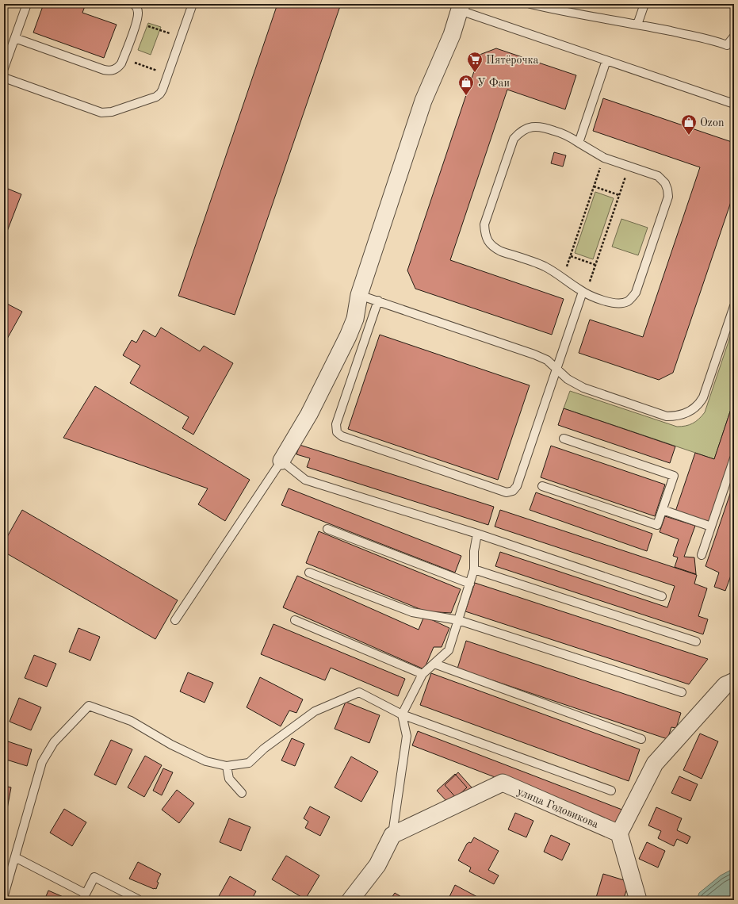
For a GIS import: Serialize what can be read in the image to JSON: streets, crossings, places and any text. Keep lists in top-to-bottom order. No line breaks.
{"streets":{"street":["улица Годовикова"]},"places":{"supermarket":["Пятёрочка"],"shop":["У Фаи","Ozon"]}}
